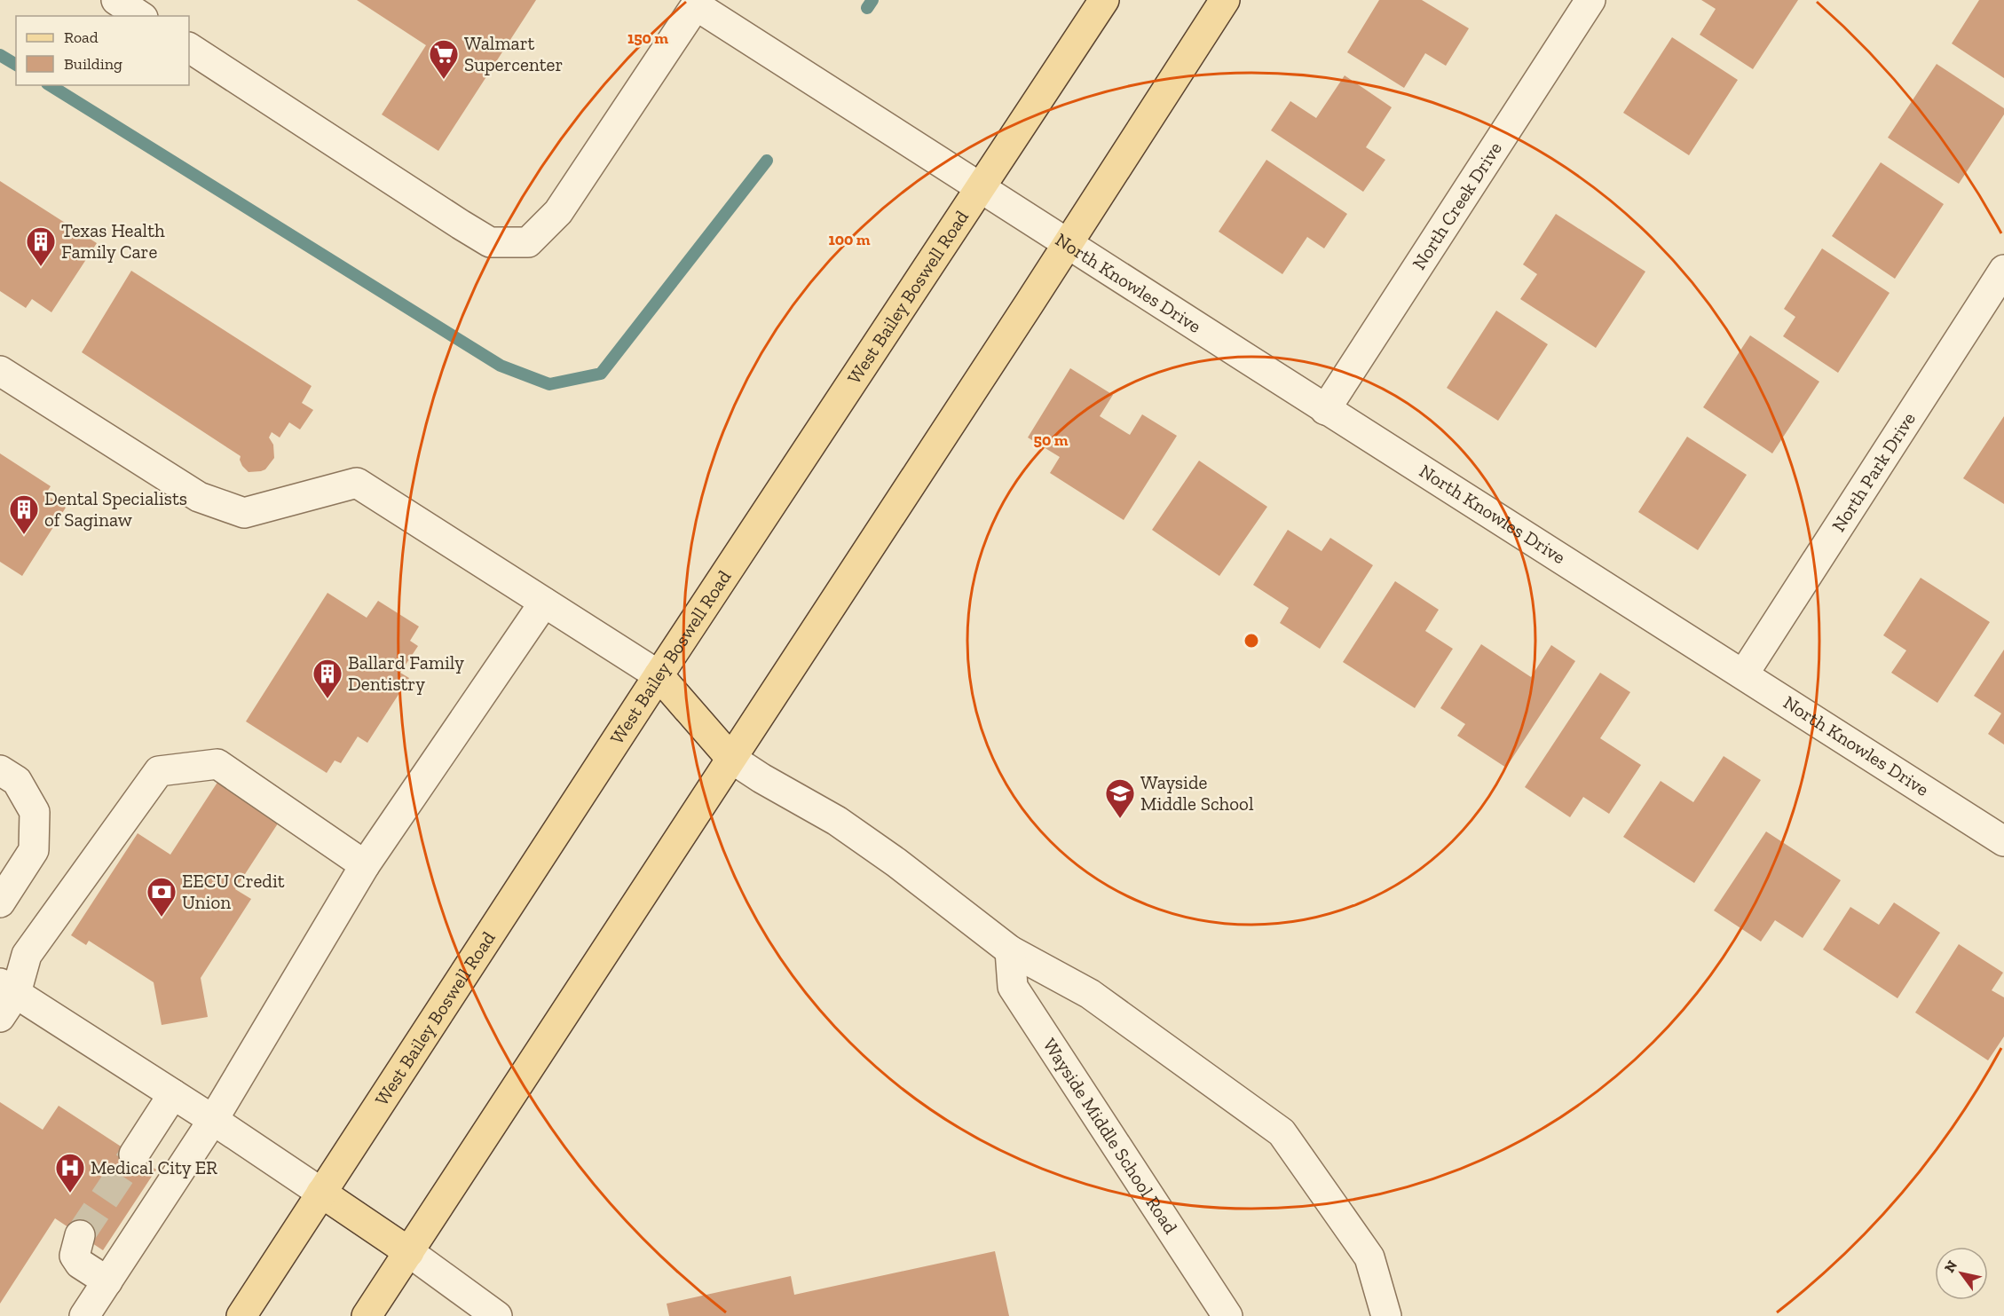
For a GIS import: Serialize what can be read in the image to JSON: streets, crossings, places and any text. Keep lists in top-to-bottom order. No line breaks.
{"streets":{"main road":["West Bailey Boswell Road"],"street":["North Creek Drive","North Knowles Drive","North Park Drive","Wayside Middle School Road"]},"crossings":[["North Creek Drive","North Knowles Drive"],["North Knowles Drive","West Bailey Boswell Road"],["North Knowles Drive","North Park Drive"]],"places":{"supermarket":["Walmart Supercenter"],"building":["Texas Health Family Care","Dental Specialists of Saginaw","Ballard Family Dentistry"],"school or university":["Wayside Middle School"],"bank":["EECU Credit Union"],"hospital":["Medical City ER"]},"legend":["Road","Building"],"north":"top left","rings":["150 m","100 m","50 m"]}
